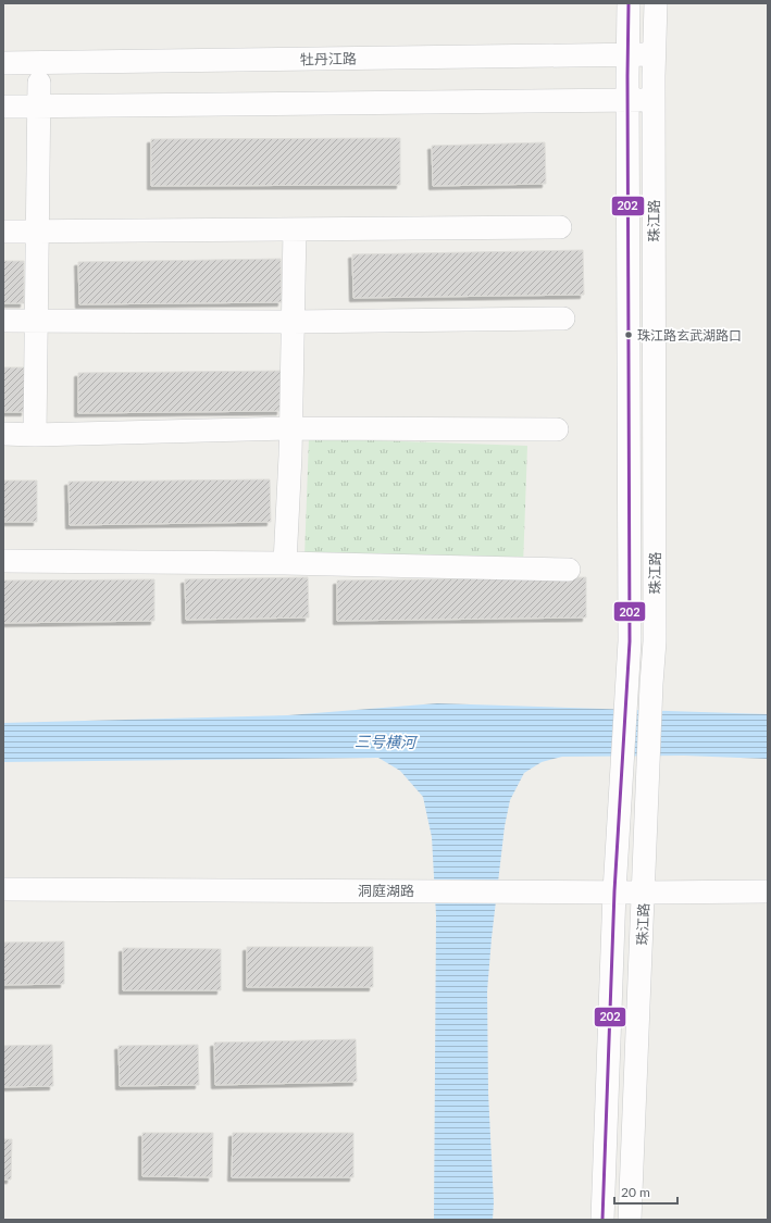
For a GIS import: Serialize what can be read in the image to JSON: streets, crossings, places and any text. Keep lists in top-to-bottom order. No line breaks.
{"streets":{"street":["牡丹江路","珠江路","洞庭湖路"]},"crossings":[["牡丹江路","珠江路"],["珠江路","洞庭湖路"]],"water":["三号横河"],"places":["珠江路玄武湖路口"],"lines":["transit line 202"],"scale_bar":"20 m"}
